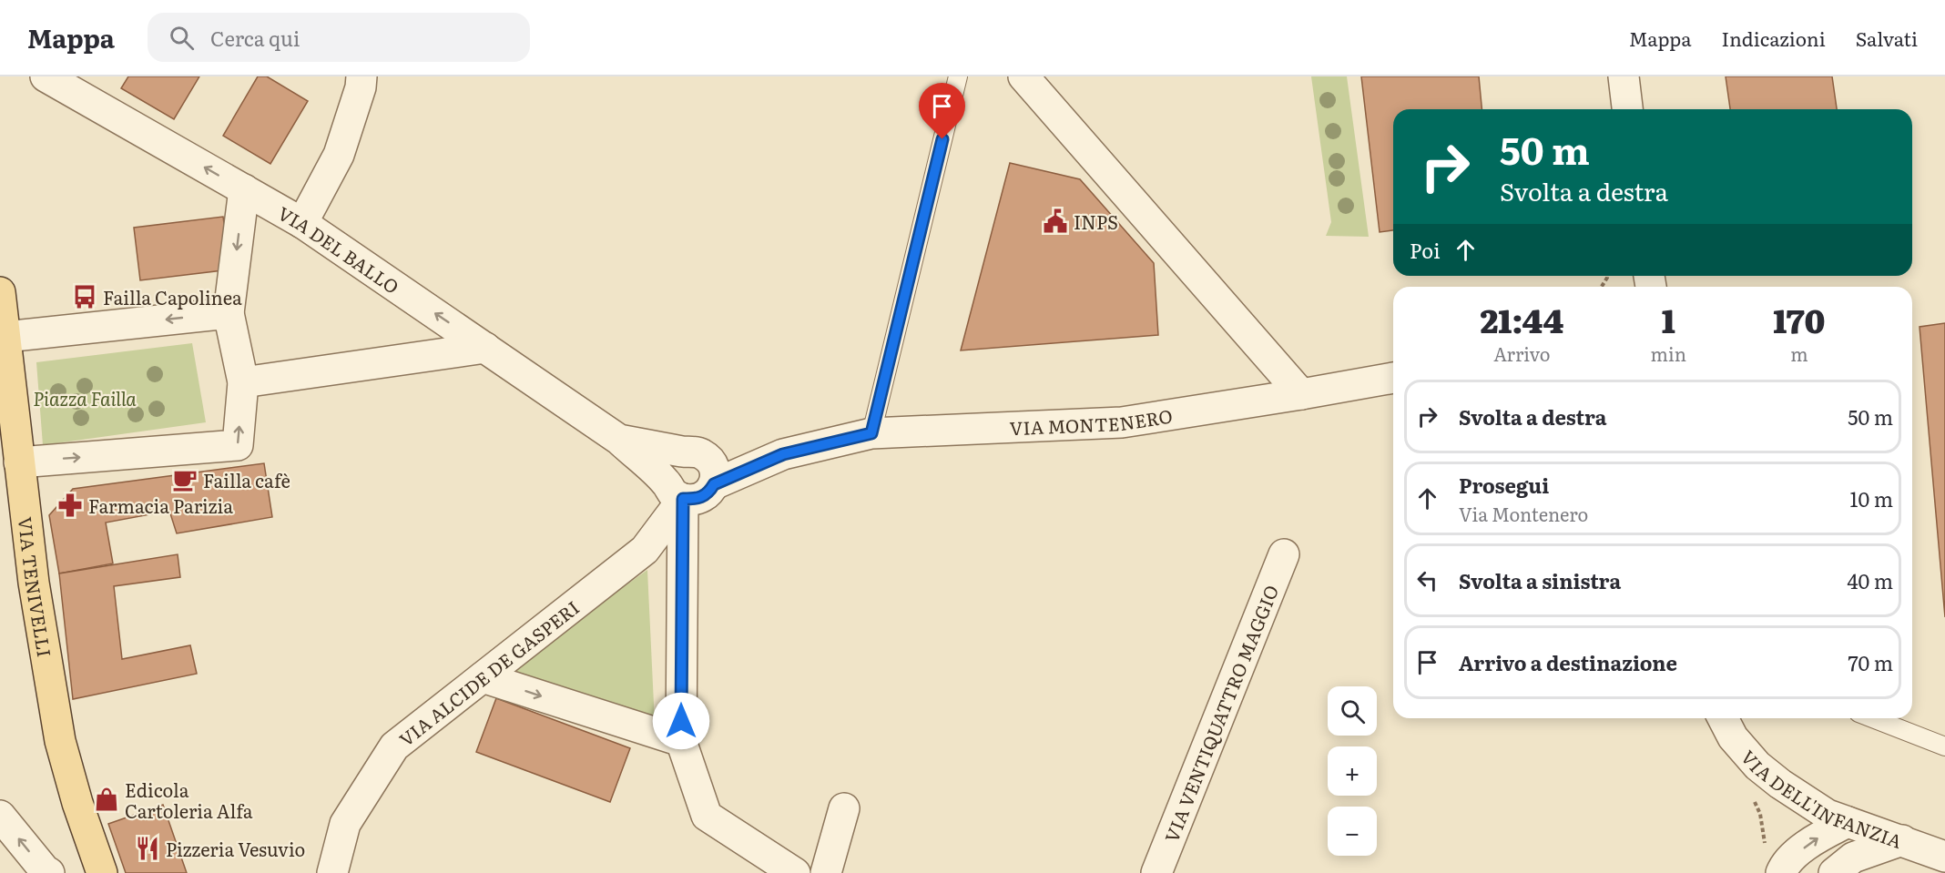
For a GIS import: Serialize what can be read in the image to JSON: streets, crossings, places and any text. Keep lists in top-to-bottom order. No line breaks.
{"streets":{"main road":["VIA TENIVELLI"],"street":["VIA DEL BALLO","VIA MONTENERO","VIA ALCIDE DE GASPERI","VIA VENTIQUATTRO MAGGIO","VIA DELL'INFANZIA"]},"crossings":[["VIA DEL BALLO","VIA MONTENERO"],["VIA DEL BALLO","VIA ALCIDE DE GASPERI"],["VIA MONTENERO","VIA ALCIDE DE GASPERI"]],"one_way":["VIA DEL BALLO"],"parks":["Piazza Failla"],"places":{"public building":["INPS"],"bus stop":["Failla Capolinea"],"cafe":["Failla cafè"],"pharmacy":["Farmacia Parizia"],"shop":["Edicola Cartoleria Alfa"],"restaurant":["Pizzeria Vesuvio"]},"page":{"header":"Mappa","search":"Cerca qui","nav":["Mappa","Indicazioni","Salvati"],"turn":["50 m","Svolta a destra"],"then":"Poi","eta":["21:44","Arrivo","1","min","170","m"],"list":[{"name":"Svolta a destra","value":"50 m"},{"name":"Prosegui","note":"Via Montenero","value":"10 m"},{"name":"Svolta a sinistra","value":"40 m"},{"name":"Arrivo a destinazione","value":"70 m"}],"map_buttons":["+","−"]}}
